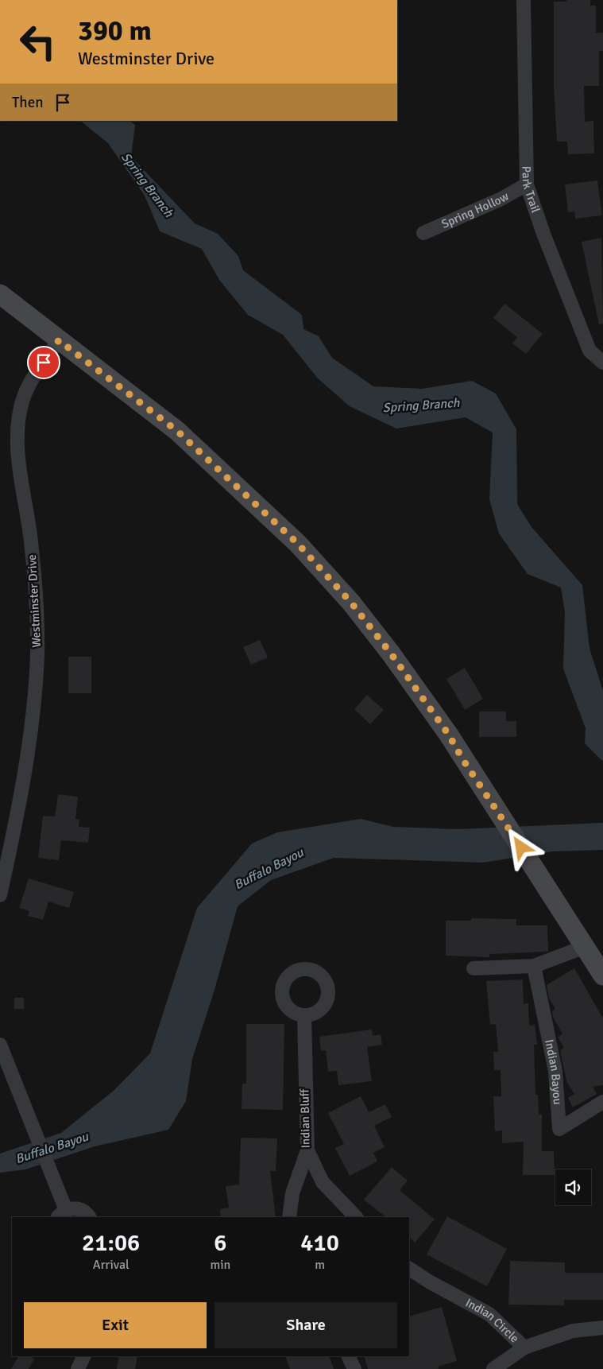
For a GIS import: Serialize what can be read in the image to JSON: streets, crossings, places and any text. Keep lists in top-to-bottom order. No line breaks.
{"streets":{"street":["Park Trail","Spring Hollow","Westminster Drive","Indian Bayou","Indian Bluff","Indian Circle"]},"crossings":[["Park Trail","Spring Hollow"]],"water":["Spring Branch","Buffalo Bayou"],"page":{"turn":["390 m","Westminster Drive"],"then":"Then","eta":["21:06","Arrival","6","min","410","m"],"buttons":["Exit","Share"]}}
